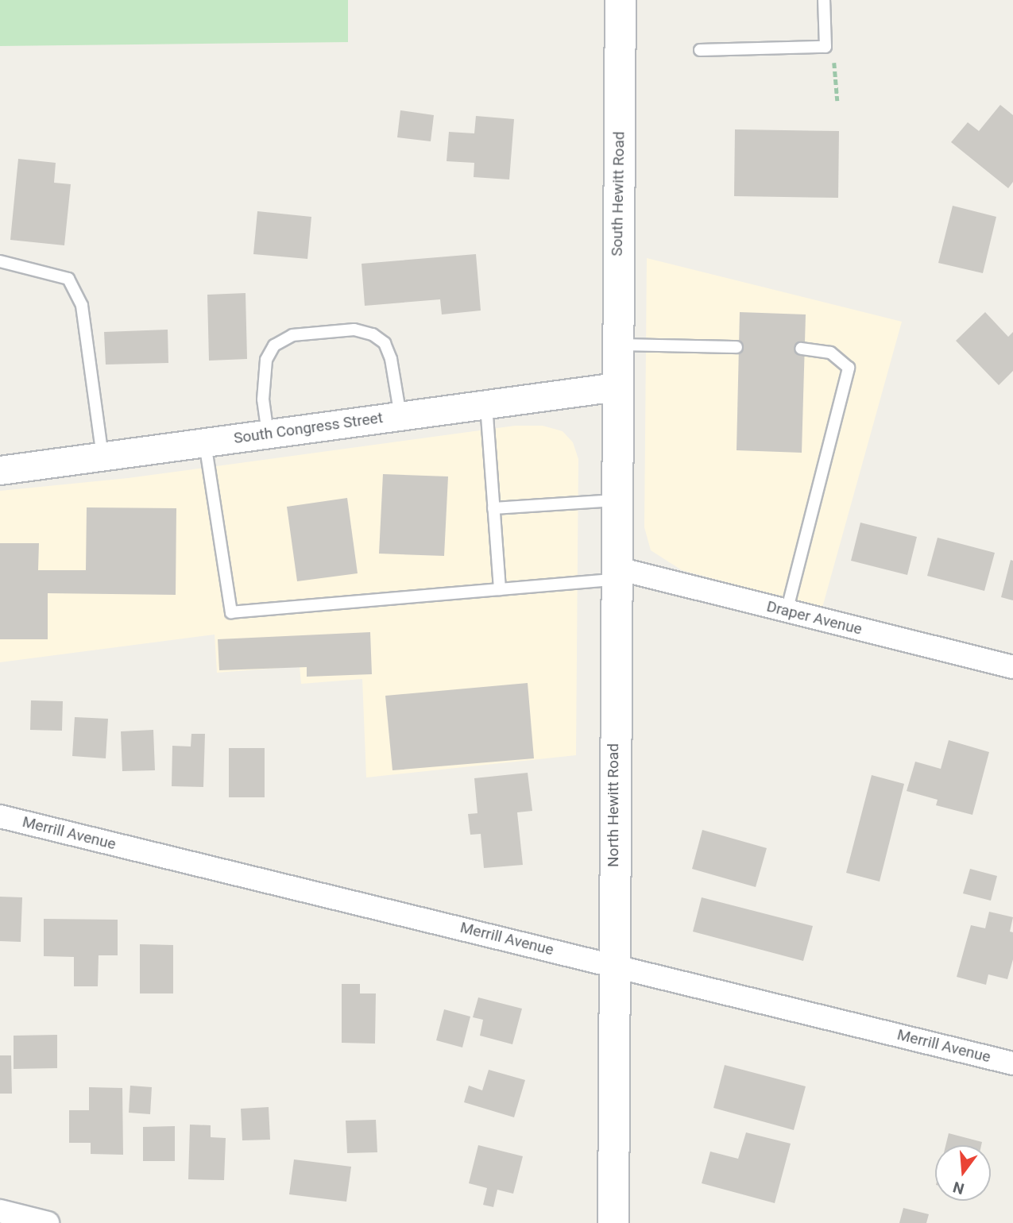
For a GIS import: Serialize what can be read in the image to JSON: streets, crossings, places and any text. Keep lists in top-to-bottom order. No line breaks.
{"streets":{"main road":["South Hewitt Road","North Hewitt Road"],"street":["South Congress Street","Draper Avenue","Merrill Avenue"]},"crossings":[["South Hewitt Road","South Congress Street"],["South Hewitt Road","North Hewitt Road"],["South Congress Street","North Hewitt Road"],["Draper Avenue","North Hewitt Road"],["North Hewitt Road","Merrill Avenue"]],"north":"bottom"}
